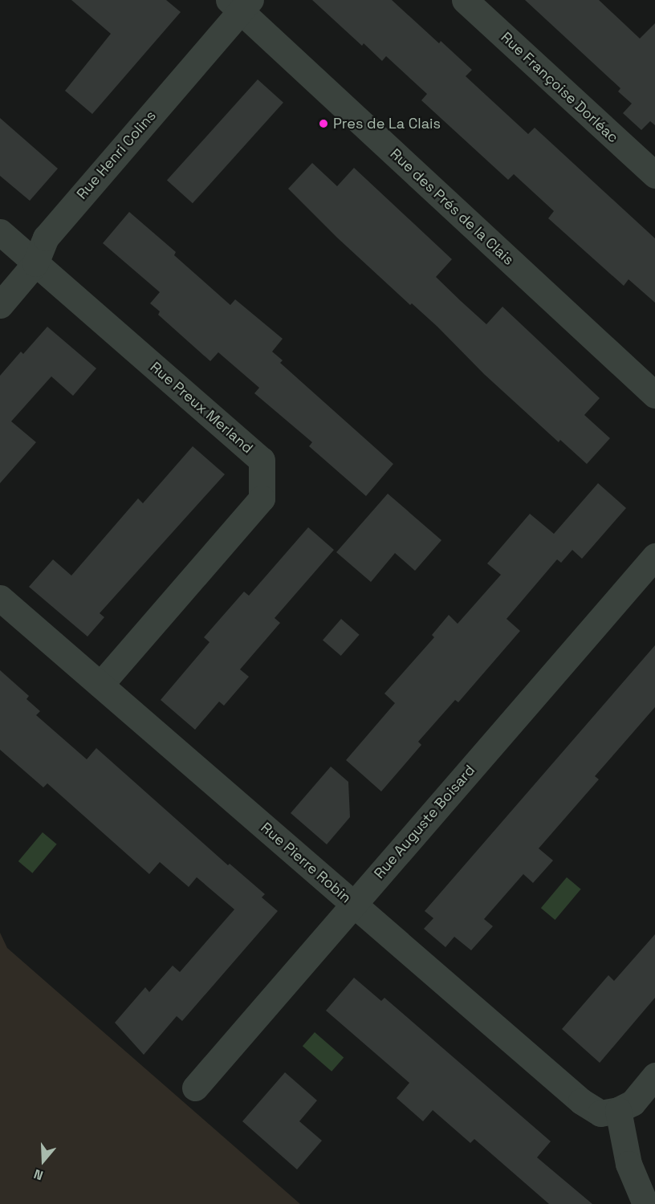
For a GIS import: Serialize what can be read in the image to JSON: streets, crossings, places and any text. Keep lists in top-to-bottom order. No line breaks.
{"streets":{"street":["Rue Françoise Dorléac","Rue Henri Colins","Rue des Prés de la Clais","Rue Preux Merland","Rue Auguste Boisard","Rue Pierre Robin"]},"crossings":[["Rue Henri Colins","Rue des Prés de la Clais"],["Rue Henri Colins","Rue Preux Merland"],["Rue Preux Merland","Rue Pierre Robin"],["Rue Auguste Boisard","Rue Pierre Robin"]],"places":["Pres de La Clais"],"north":"bottom"}
